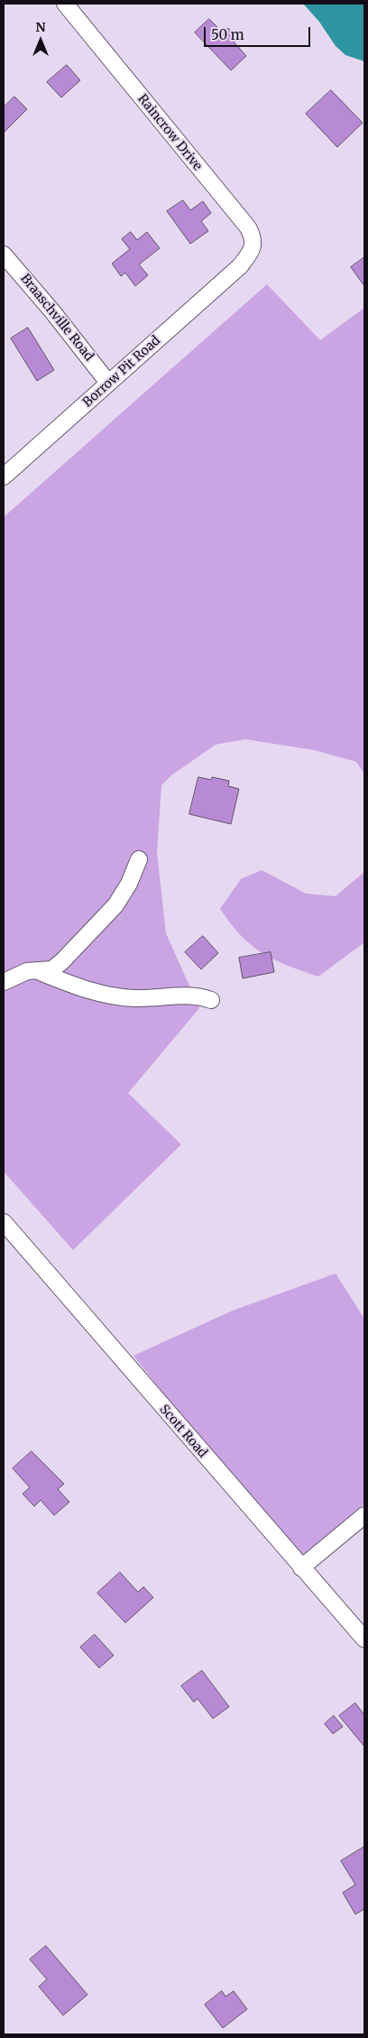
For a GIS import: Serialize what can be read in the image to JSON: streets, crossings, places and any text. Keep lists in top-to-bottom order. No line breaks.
{"streets":{"street":["Raincrow Drive","Braaschville Road","Borrow Pit Road","Scott Road"]},"crossings":[["Raincrow Drive","Borrow Pit Road"],["Braaschville Road","Borrow Pit Road"]],"scale_bar":"50 m","north":"top"}
